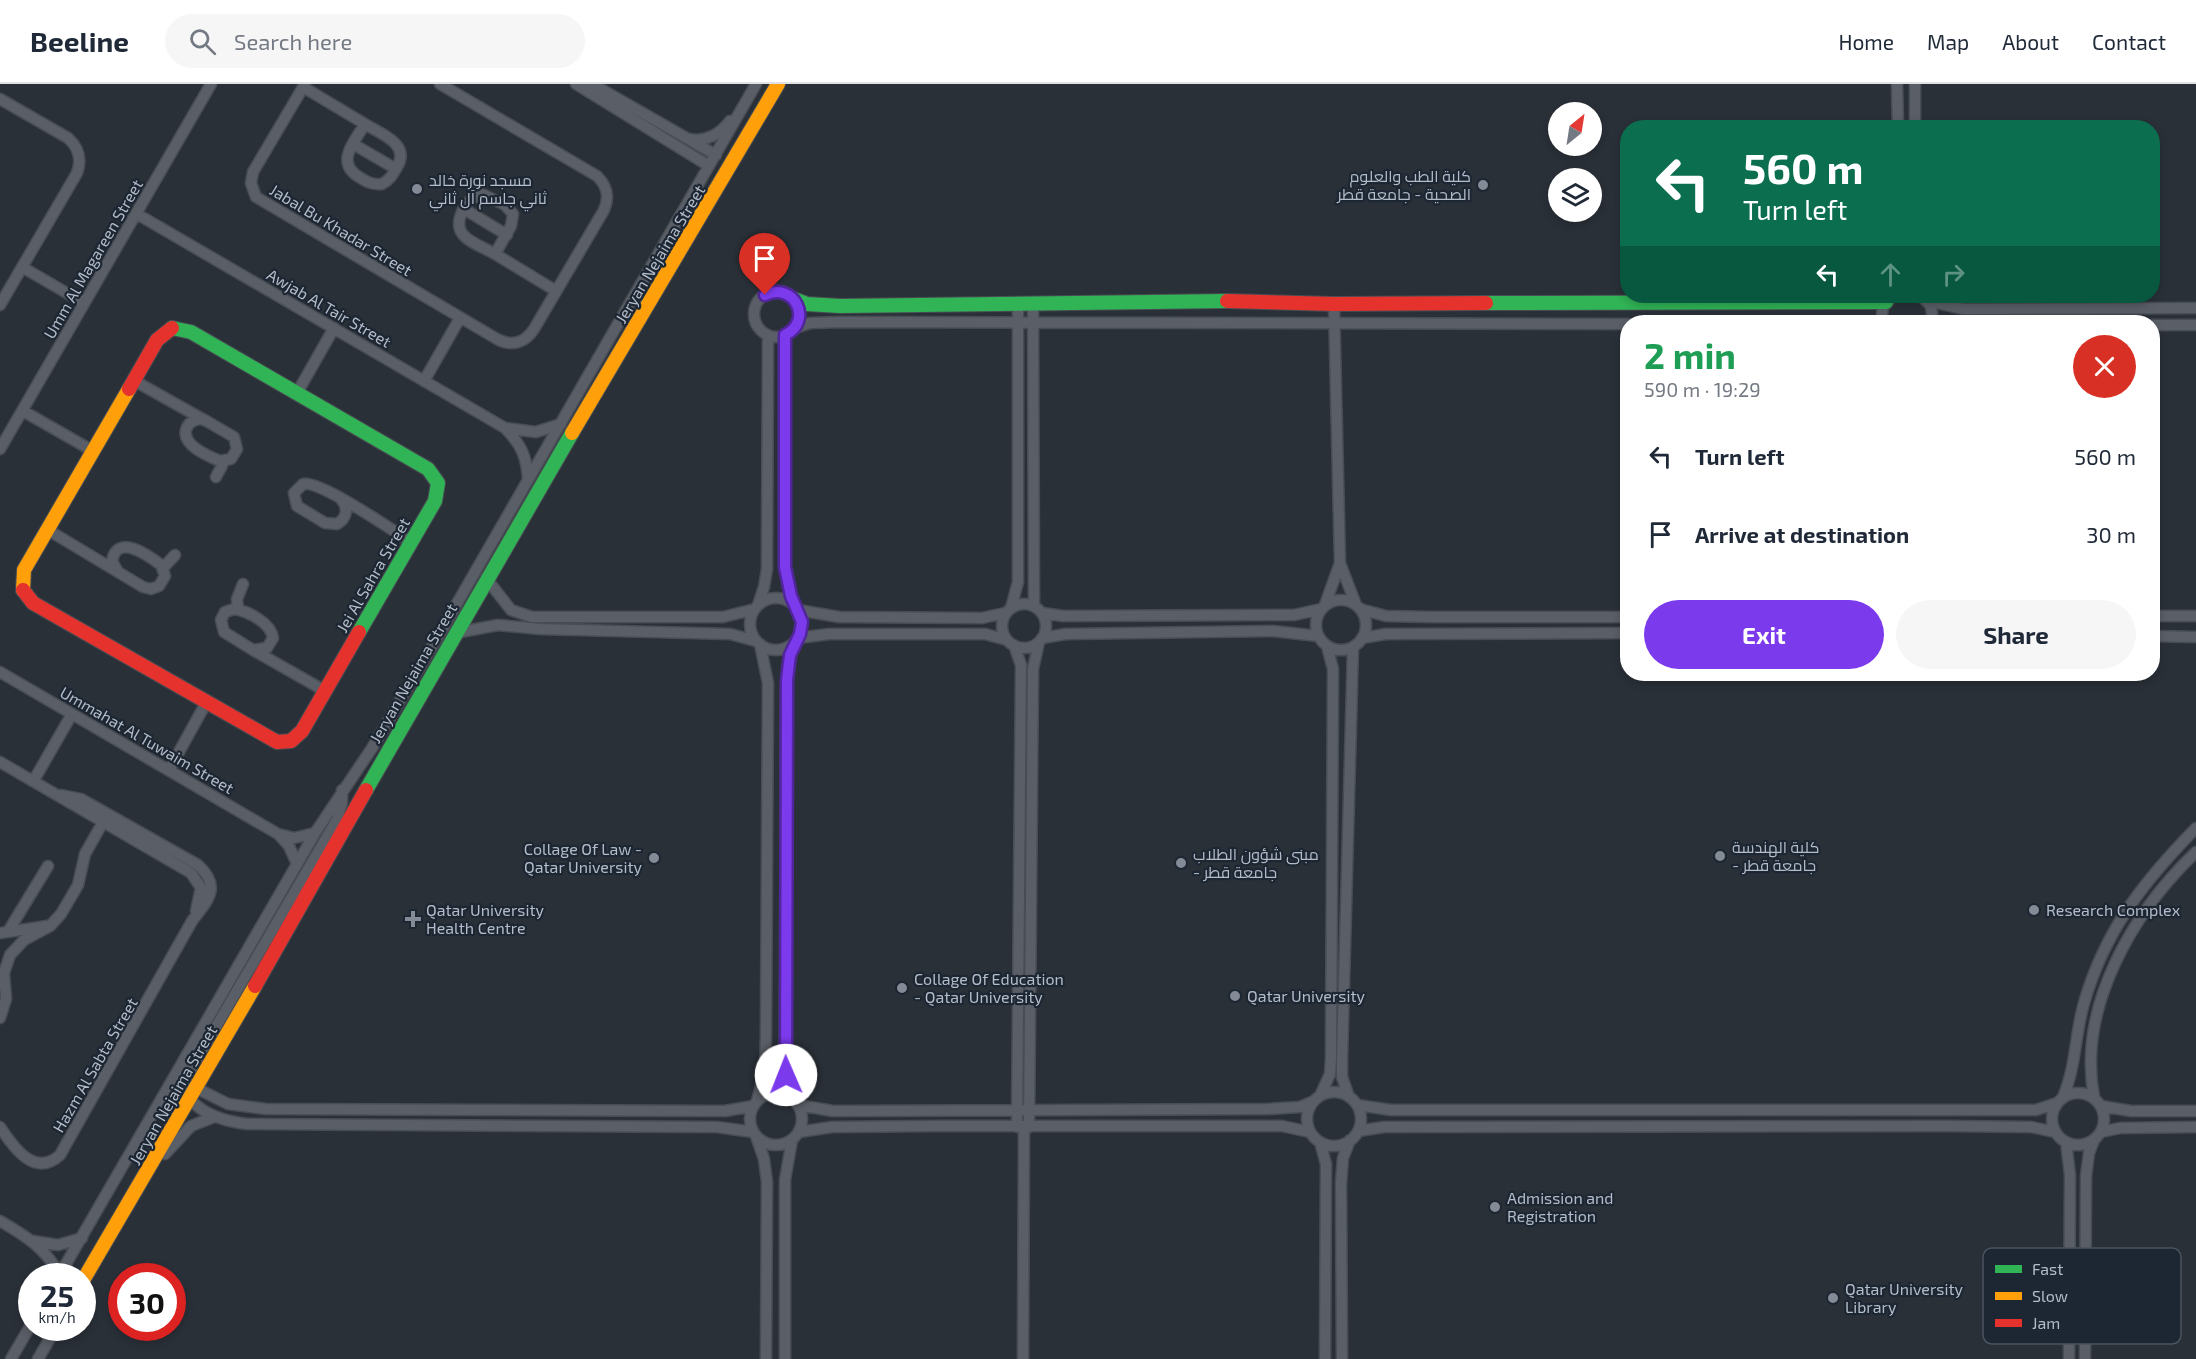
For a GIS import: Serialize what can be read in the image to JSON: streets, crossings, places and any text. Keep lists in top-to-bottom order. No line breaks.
{"streets":{"street":["Jabal Bu Khadar Street","Jeryan Nejaima Street","Umm Al Magareen Street","Awjab Al Tair Street","Jei Al Sahra Street","Ummahat Al Tuwaim Street","Hazm Al Sabta Street"]},"crossings":[["Jeryan Nejaima Street","Awjab Al Tair Street"],["Jeryan Nejaima Street","Ummahat Al Tuwaim Street"],["Umm Al Magareen Street","Awjab Al Tair Street"]],"places":{"other":["كلية الطب والعلوم الصحية - جامعة قطر","مسجد نورة خالد ثاني جاسم آل ثاني","كلية الهندسة - جامعة قطر","Collage Of Law - Qatar University","مبنى شؤون الطلاب - جامعة قطر","Research Complex","Collage Of Education - Qatar University","Qatar University","Admission and Registration","Qatar University Library"],"health":["Qatar University Health Centre"]},"legend":["Fast","Slow","Jam"],"north":"top right","page":{"header":"Beeline","search":"Search here","nav":["Home","Map","About","Contact"],"turn":["560 m","Turn left"],"heading":["2 min","590 m · 19:29"],"list":[{"name":"Turn left","value":"560 m"},{"name":"Arrive at destination","value":"30 m"}],"buttons":["Exit","Share"],"speed":"25 km/h","limit":"30"}}
